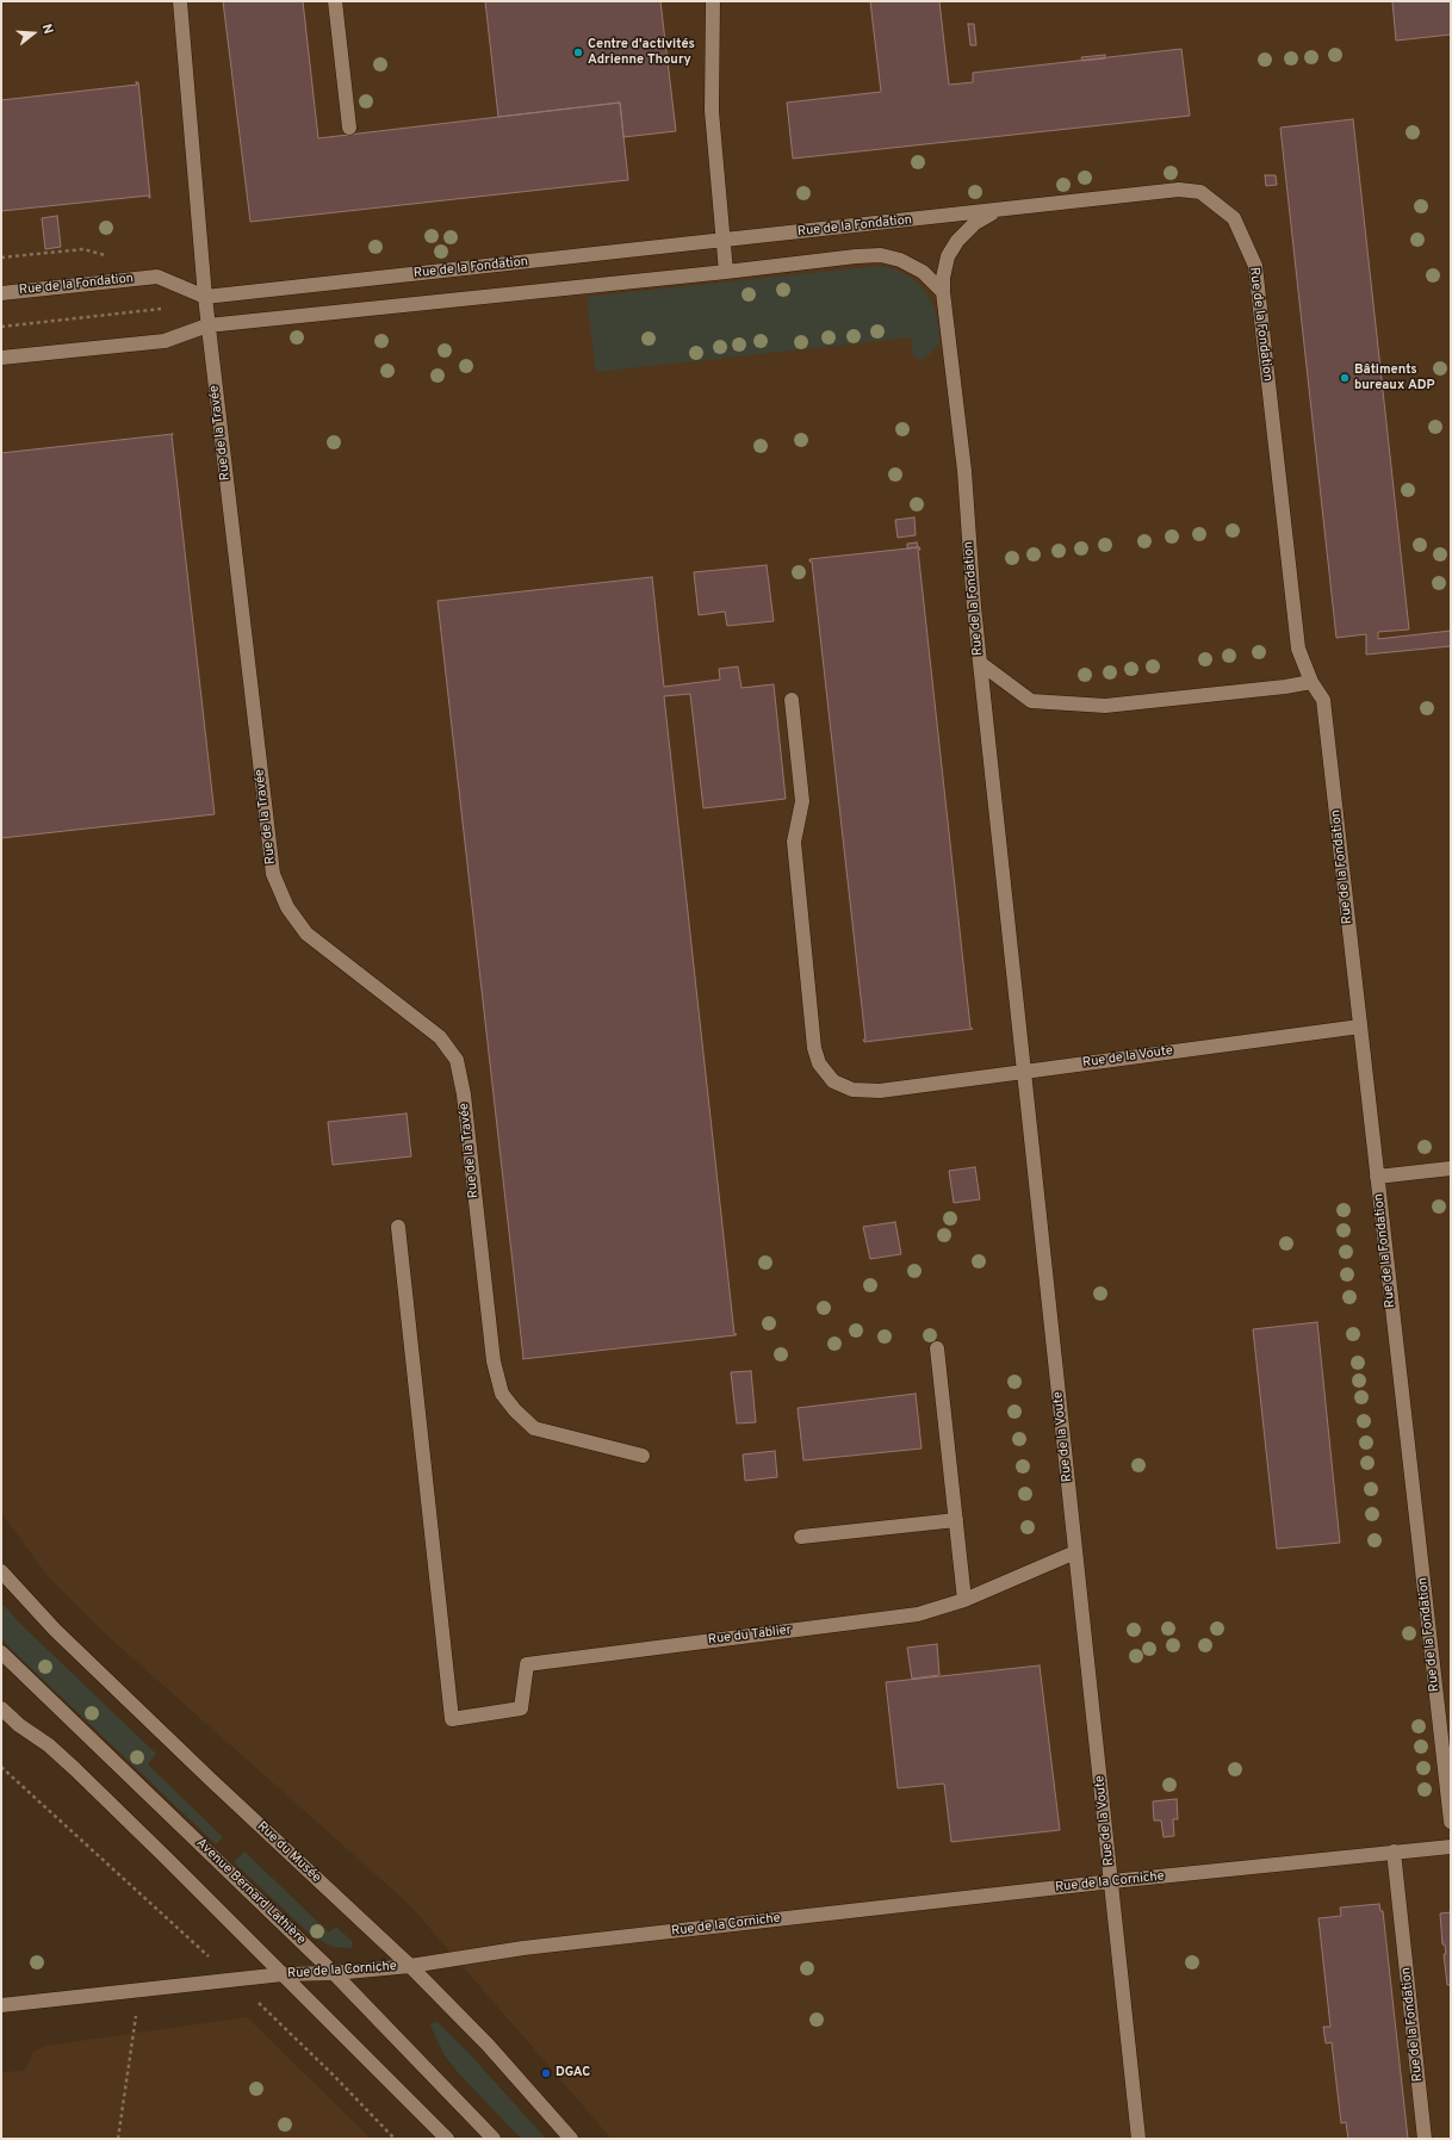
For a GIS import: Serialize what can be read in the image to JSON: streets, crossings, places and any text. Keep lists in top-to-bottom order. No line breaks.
{"streets":{"main road":["Rue de la Fondation","Rue de la Travée","Rue de la Voute","Rue du Tablier","Rue du Musée","Rue de la Corniche","Avenue Bernard Lathière"]},"crossings":[["Rue de la Fondation","Rue de la Travée"],["Rue de la Fondation","Rue de la Voute"],["Rue de la Fondation","Rue de la Corniche"],["Rue de la Voute","Rue du Tablier"],["Rue de la Voute","Rue de la Corniche"],["Rue du Musée","Rue de la Corniche"],["Rue de la Corniche","Avenue Bernard Lathière"]],"places":["Centre d'activités Adrienne Thoury","Bâtiments bureaux ADP","DGAC"],"north":"right"}
